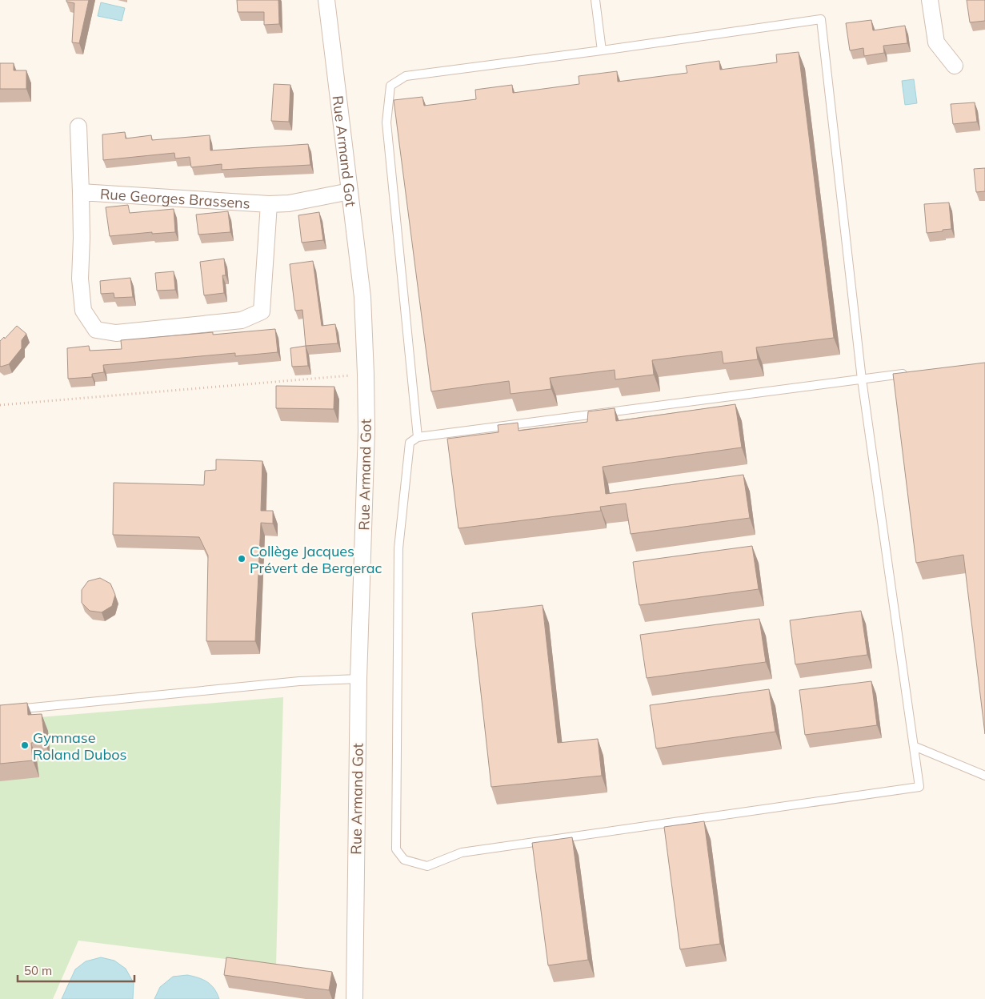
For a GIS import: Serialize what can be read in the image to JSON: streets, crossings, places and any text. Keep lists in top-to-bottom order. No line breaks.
{"streets":{"street":["Rue Armand Got","Rue Georges Brassens"]},"crossings":[["Rue Armand Got","Rue Georges Brassens"]],"places":["Collège Jacques Prévert de Bergerac","Gymnase Roland Dubos"],"scale_bar":"50 m"}
